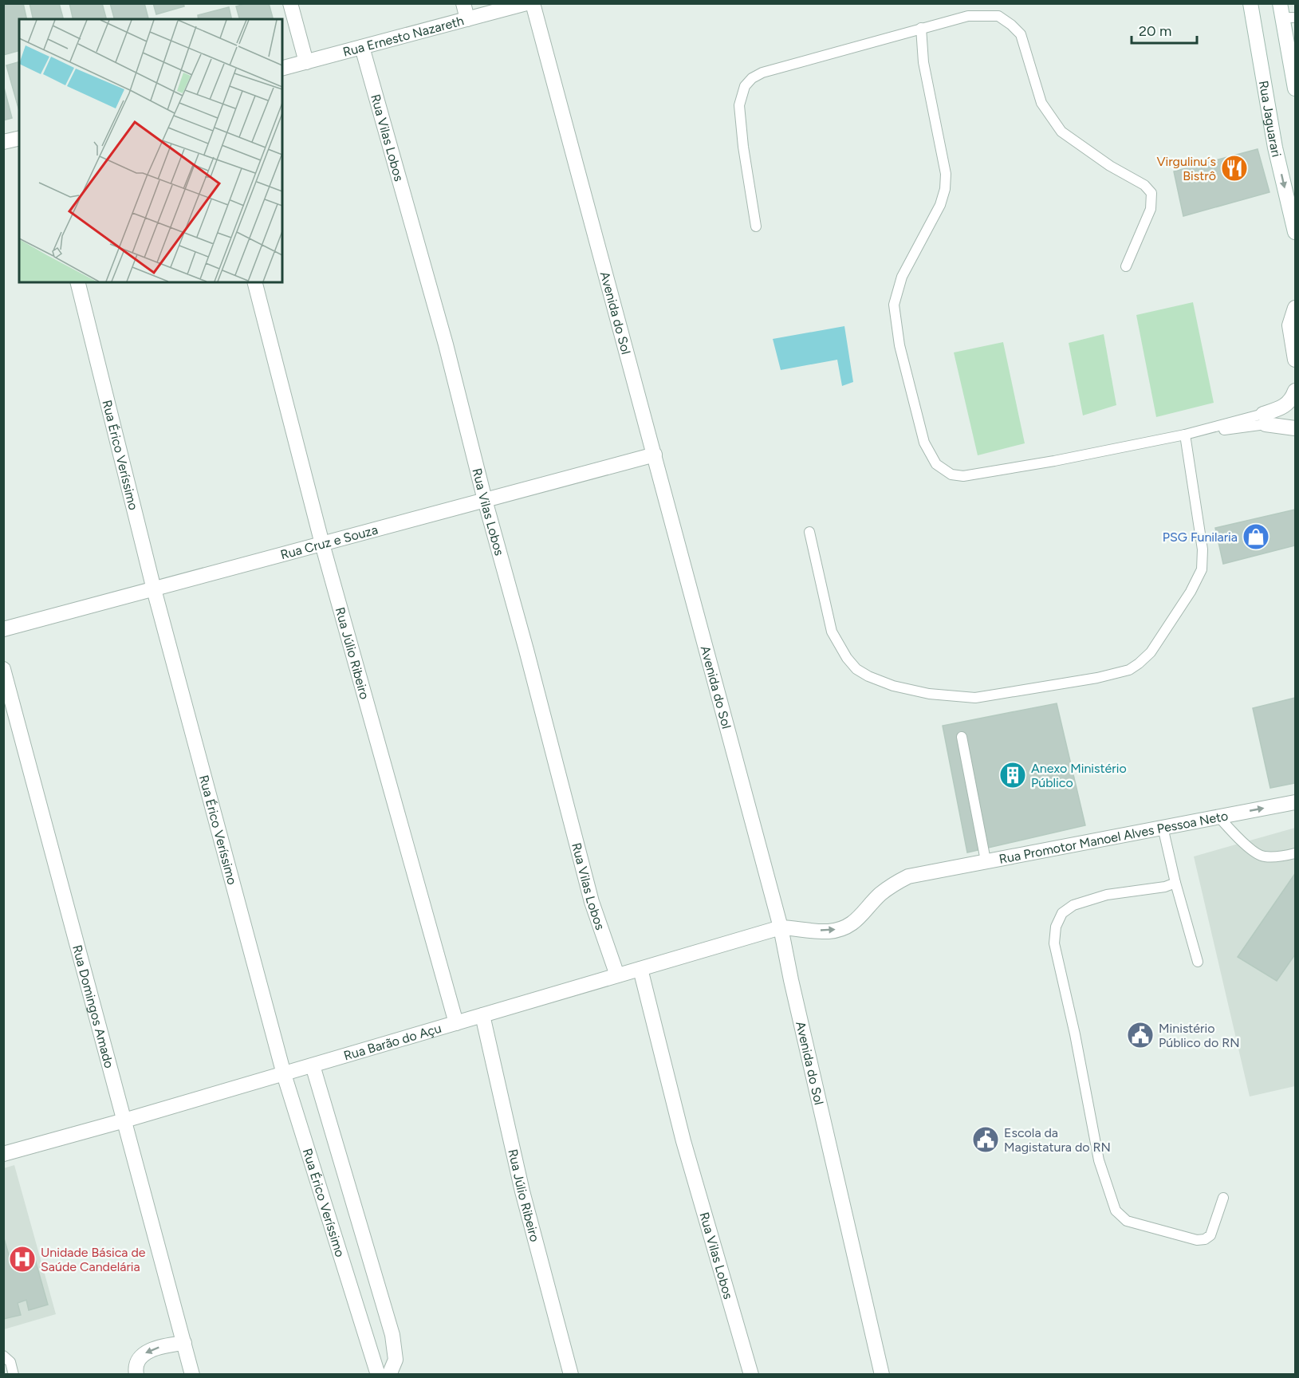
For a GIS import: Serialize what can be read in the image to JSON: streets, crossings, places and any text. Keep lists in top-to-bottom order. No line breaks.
{"streets":{"street":["Rua Ernesto Nazareth","Rua Jaguarari","Rua Vilas Lobos","Avenida do Sol","Rua Érico Veríssimo","Rua Cruz e Souza","Rua Júlio Ribeiro","Rua Promotor Manoel Alves Pessoa Neto","Rua Domingos Amado","Rua Barão do Açu"]},"crossings":[["Rua Ernesto Nazareth","Rua Vilas Lobos"],["Rua Vilas Lobos","Rua Cruz e Souza"],["Rua Vilas Lobos","Rua Barão do Açu"],["Avenida do Sol","Rua Cruz e Souza"],["Avenida do Sol","Rua Promotor Manoel Alves Pessoa Neto"],["Avenida do Sol","Rua Barão do Açu"],["Rua Érico Veríssimo","Rua Cruz e Souza"],["Rua Érico Veríssimo","Rua Barão do Açu"],["Rua Cruz e Souza","Rua Júlio Ribeiro"],["Rua Júlio Ribeiro","Rua Barão do Açu"],["Rua Promotor Manoel Alves Pessoa Neto","Rua Barão do Açu"],["Rua Domingos Amado","Rua Barão do Açu"]],"one_way":["Rua Promotor Manoel Alves Pessoa Neto"],"places":{"restaurant":["Virgulinu´s Bistrô"],"shop":["PSG Funilaria"],"building":["Anexo Ministério Público"],"public building":["Ministério Público do RN","Escola da Magistatura do RN"],"hospital":["Unidade Básica de Saúde Candelária"]},"scale_bar":"20 m"}
